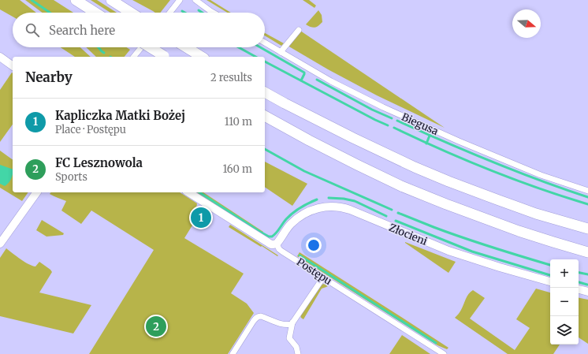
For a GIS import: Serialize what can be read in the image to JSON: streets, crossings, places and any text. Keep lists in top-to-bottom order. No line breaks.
{"streets":{"street":["Biegusa","Złocieni","Postępu"]},"crossings":[["Złocieni","Postępu"]],"north":"right","page":{"search":"Search here","heading":["Nearby","2 results"],"list":[{"mark":"1","name":"Kapliczka Matki Bożej","note":"Place · Postępu","value":"110 m"},{"mark":"2","name":"FC Lesznowola","note":"Sports","value":"160 m"}],"pins":["1","2"],"map_buttons":["+","−"]}}
